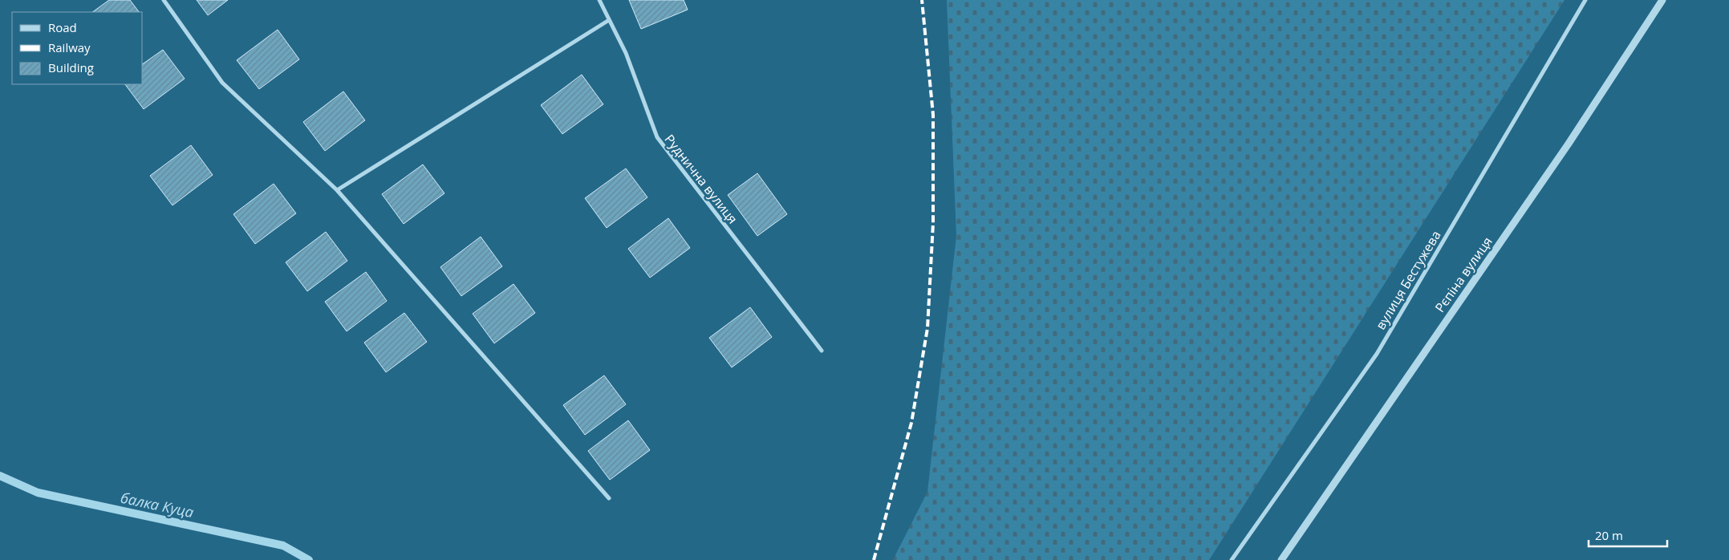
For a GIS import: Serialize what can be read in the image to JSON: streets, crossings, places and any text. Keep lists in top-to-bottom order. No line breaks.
{"streets":{"street":["Руднична вулиця","Рєпіна вулиця","вулиця Бестужева"]},"water":["балка Куца"],"legend":["Road","Railway","Building"],"scale_bar":"20 m"}
